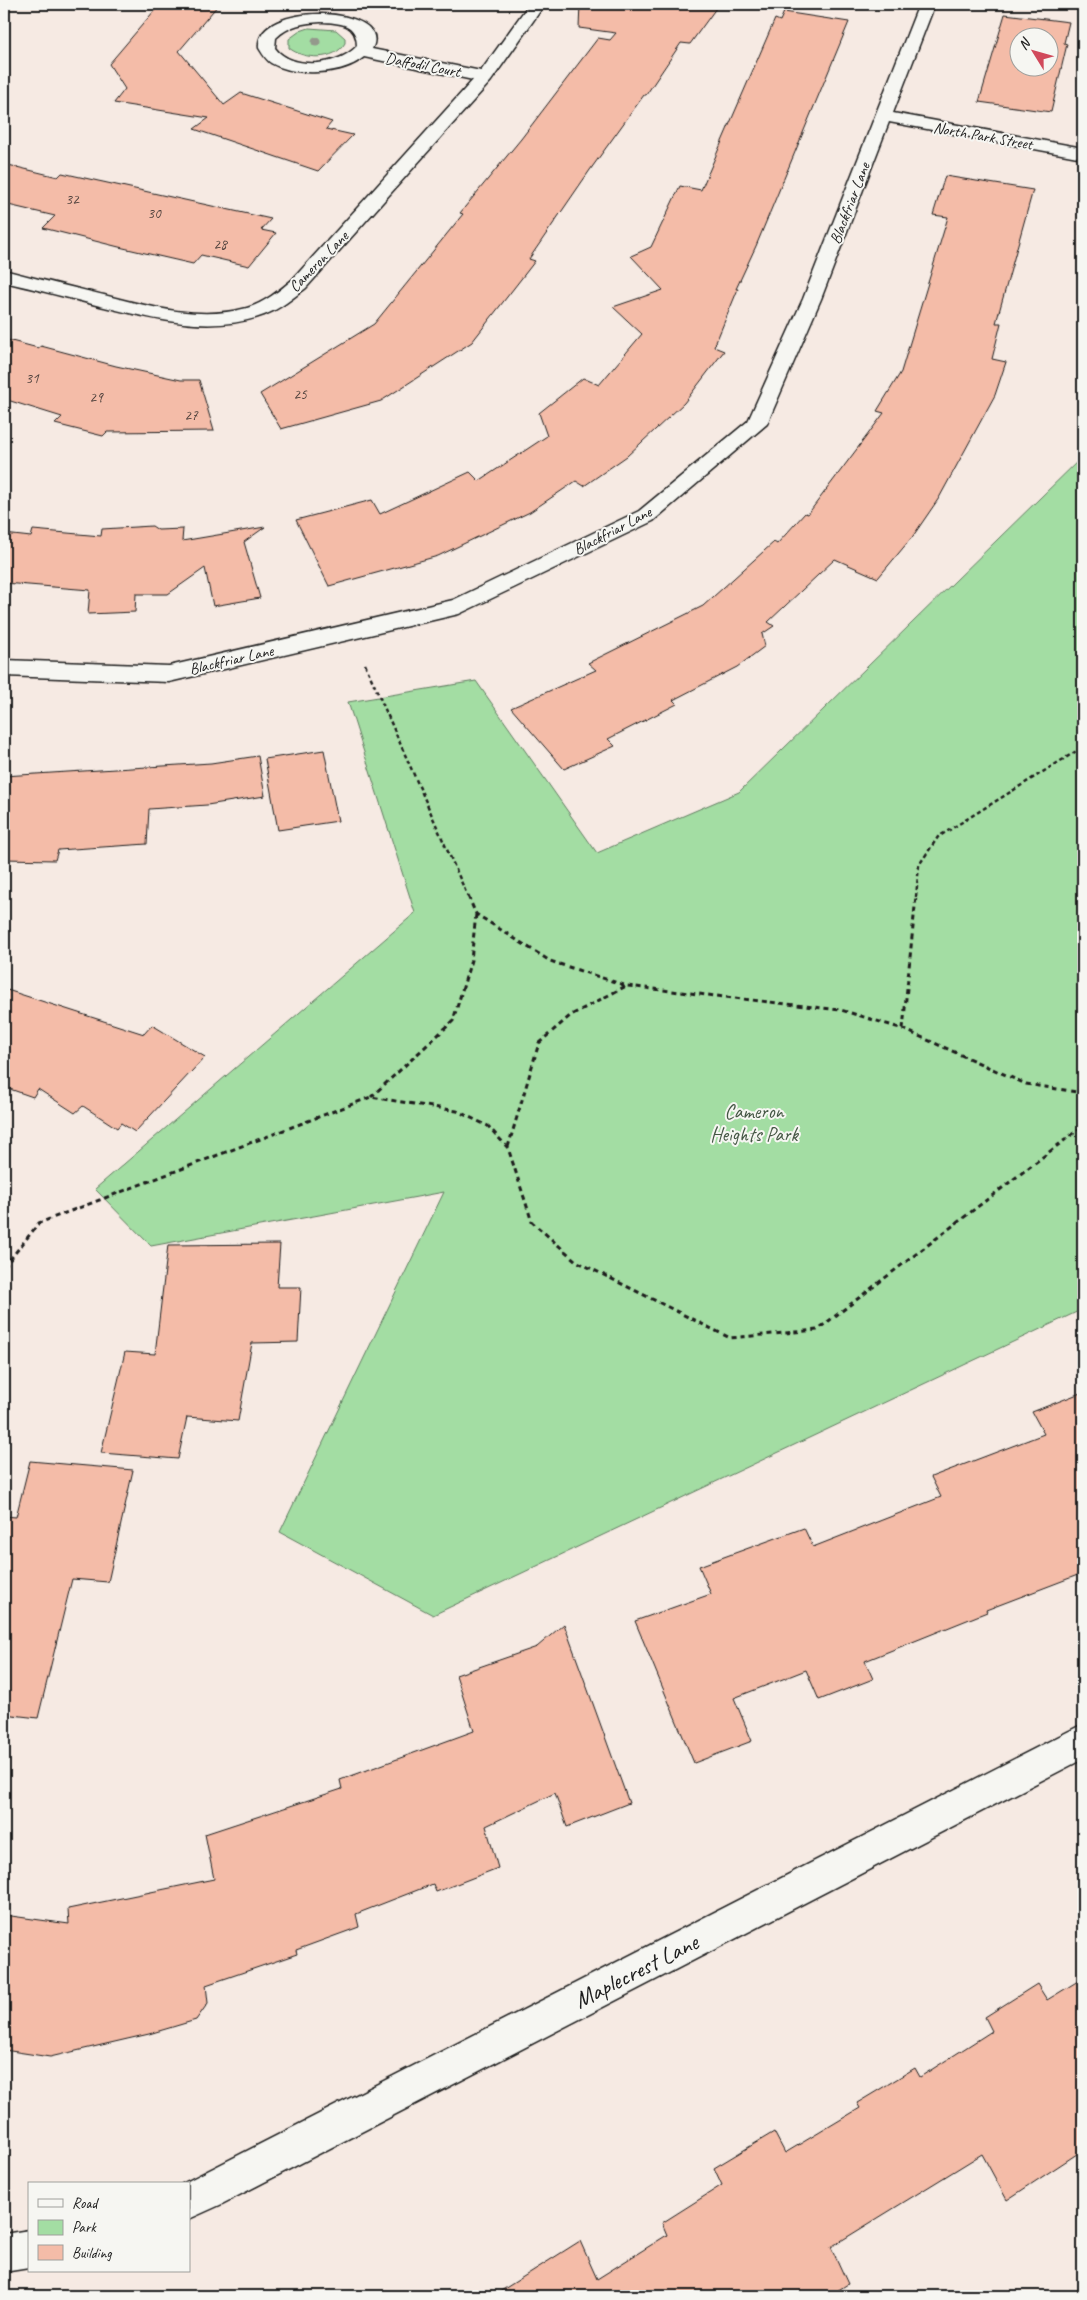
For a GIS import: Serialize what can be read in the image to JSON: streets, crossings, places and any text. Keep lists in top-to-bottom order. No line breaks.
{"streets":{"street":["Daffodil Court","North Park Street","Blackfriar Lane","Cameron Lane","Maplecrest Lane"]},"crossings":[["Daffodil Court","Cameron Lane"],["North Park Street","Blackfriar Lane"]],"parks":["Cameron Heights Park"],"house_numbers":["32","30","28","31","25","29","27"],"legend":["Road","Park","Building"],"north":"top left"}
